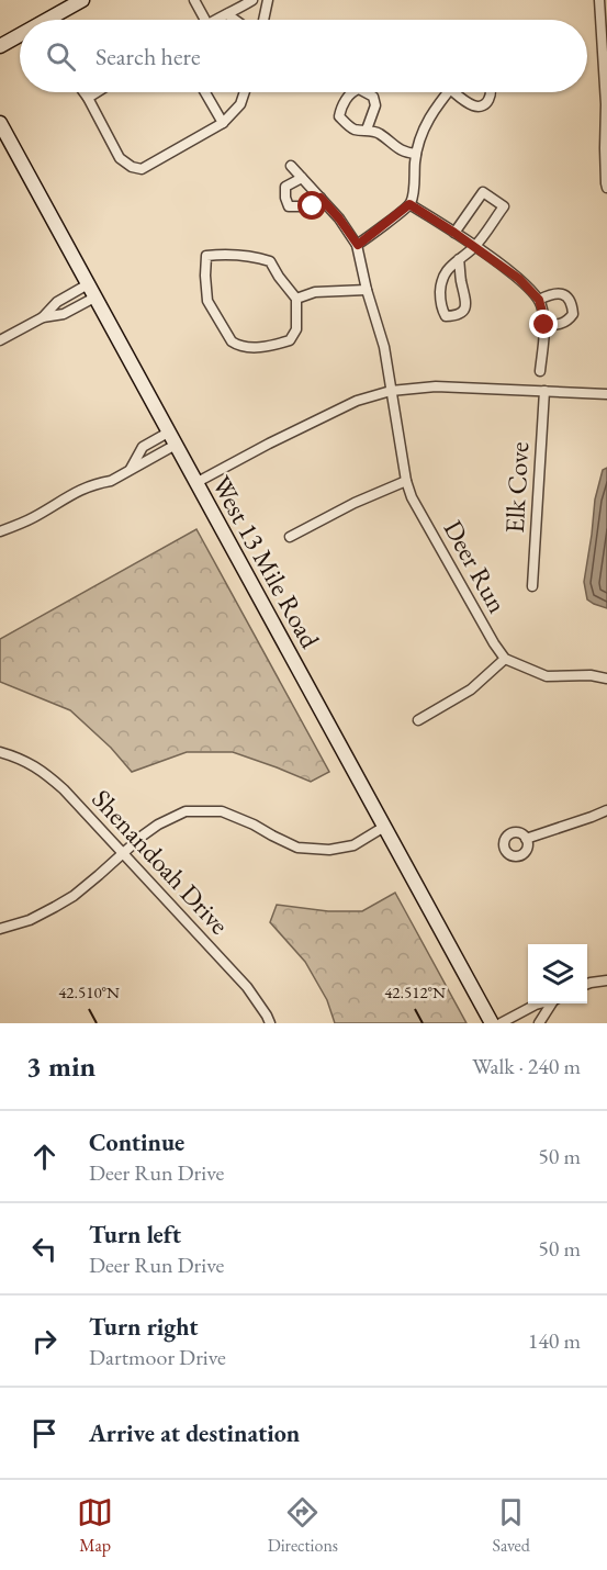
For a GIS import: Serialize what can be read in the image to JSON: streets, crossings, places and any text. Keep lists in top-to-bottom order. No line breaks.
{"streets":{"street":["Elk Cove","West 13 Mile Road","Deer Run","Shenandoah Drive"]},"page":{"search":"Search here","heading":["3 min","Walk · 240 m"],"list":[["Continue","Deer Run Drive","50 m"],["Turn left","Deer Run Drive","50 m"],["Turn right","Dartmoor Drive","140 m"],"Arrive at destination"],"nav":["Map","Directions","Saved"]},"coordinates":["42.510°N","42.512°N"]}
